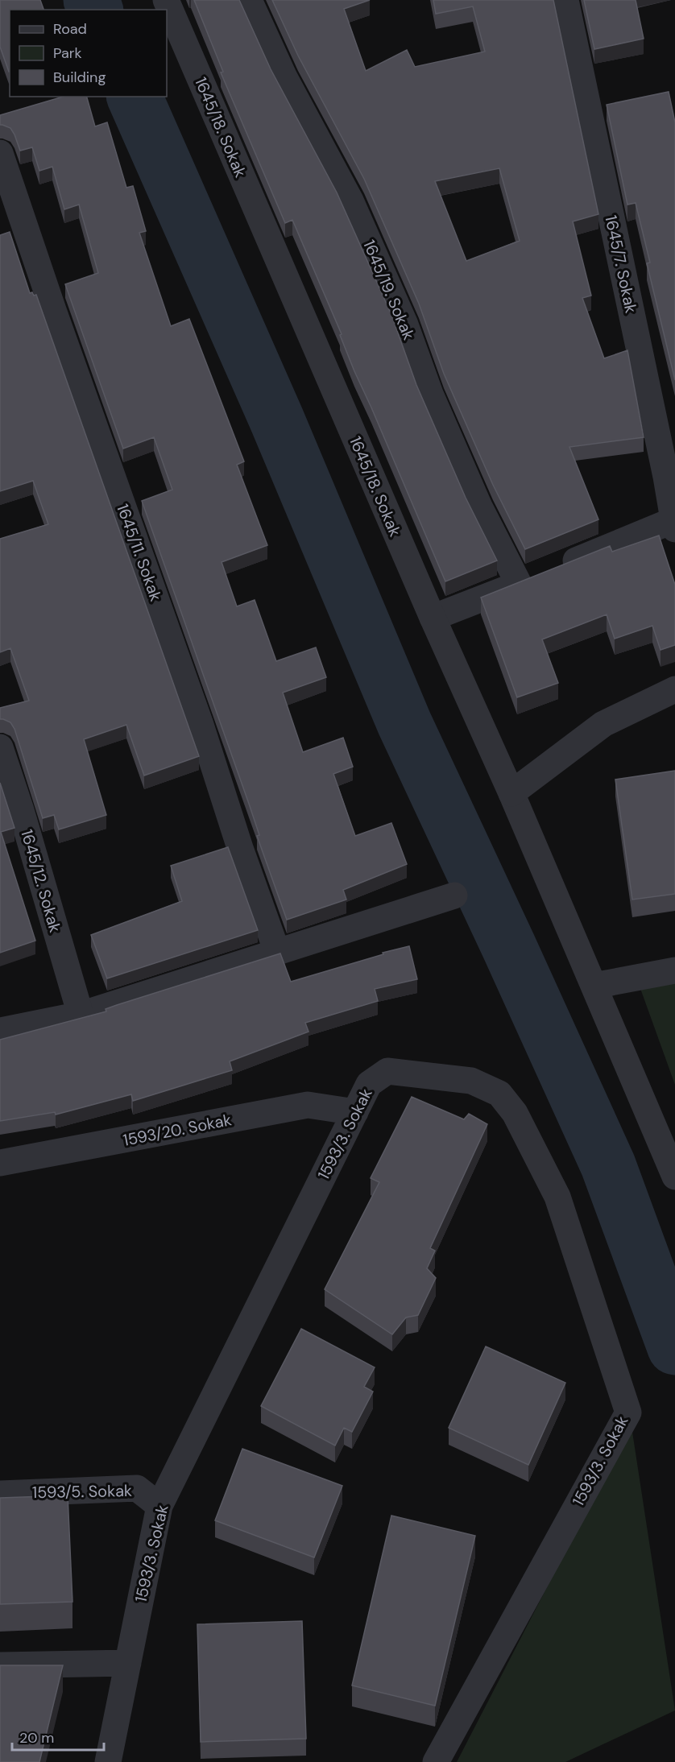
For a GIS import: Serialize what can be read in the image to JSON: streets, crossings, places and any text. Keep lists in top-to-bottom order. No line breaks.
{"streets":{"street":["1645/18. Sokak","1645/7. Sokak","1645/19. Sokak","1645/11. Sokak","1645/12. Sokak","1593/20. Sokak","1593/3. Sokak","1593/5. Sokak"]},"crossings":[["1593/20. Sokak","1593/3. Sokak"],["1593/3. Sokak","1593/5. Sokak"]],"legend":["Road","Park","Building"],"scale_bar":"20 m"}
